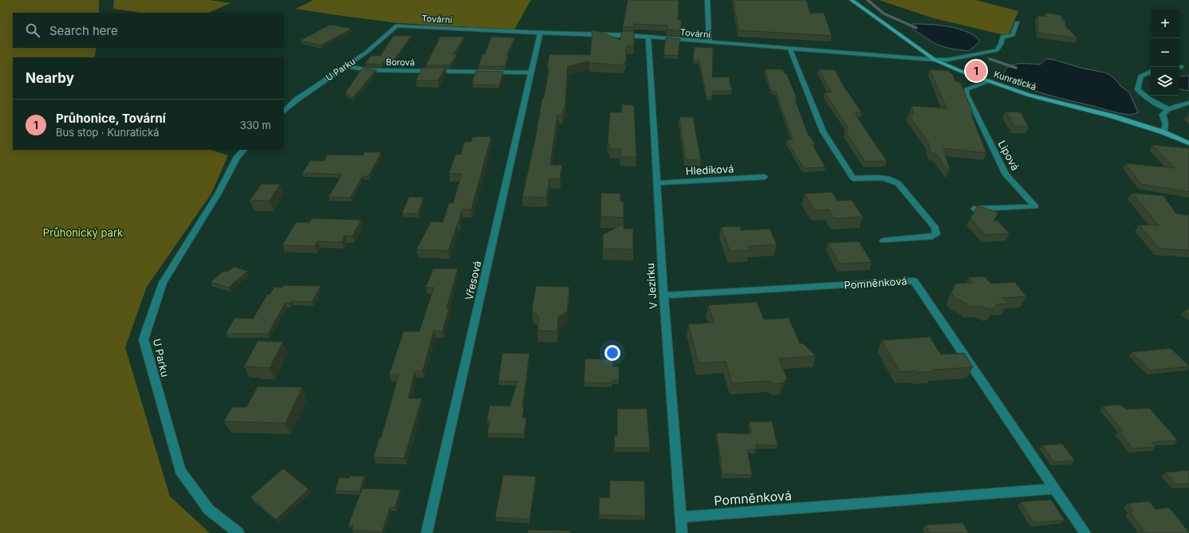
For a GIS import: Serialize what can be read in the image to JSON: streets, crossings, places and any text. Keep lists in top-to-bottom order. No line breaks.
{"streets":{"street":["Tovární","Borová","U Parku","Kunratická","Lipová","Hledíková","Vřesová","Pomněnková","V Jezírku"]},"crossings":[["Tovární","U Parku"],["Tovární","Kunratická"],["Tovární","Vřesová"],["Tovární","V Jezírku"],["Borová","U Parku"],["Borová","Vřesová"],["Kunratická","Lipová"],["Hledíková","V Jezírku"],["Pomněnková","V Jezírku"]],"parks":["Průhonický park"],"page":{"map_buttons":["+","−"],"search":"Search here","heading":"Nearby","pins":"1","list":[{"mark":"1","name":"Průhonice, Tovární","note":"Bus stop · Kunratická","value":"330 m"}]}}
